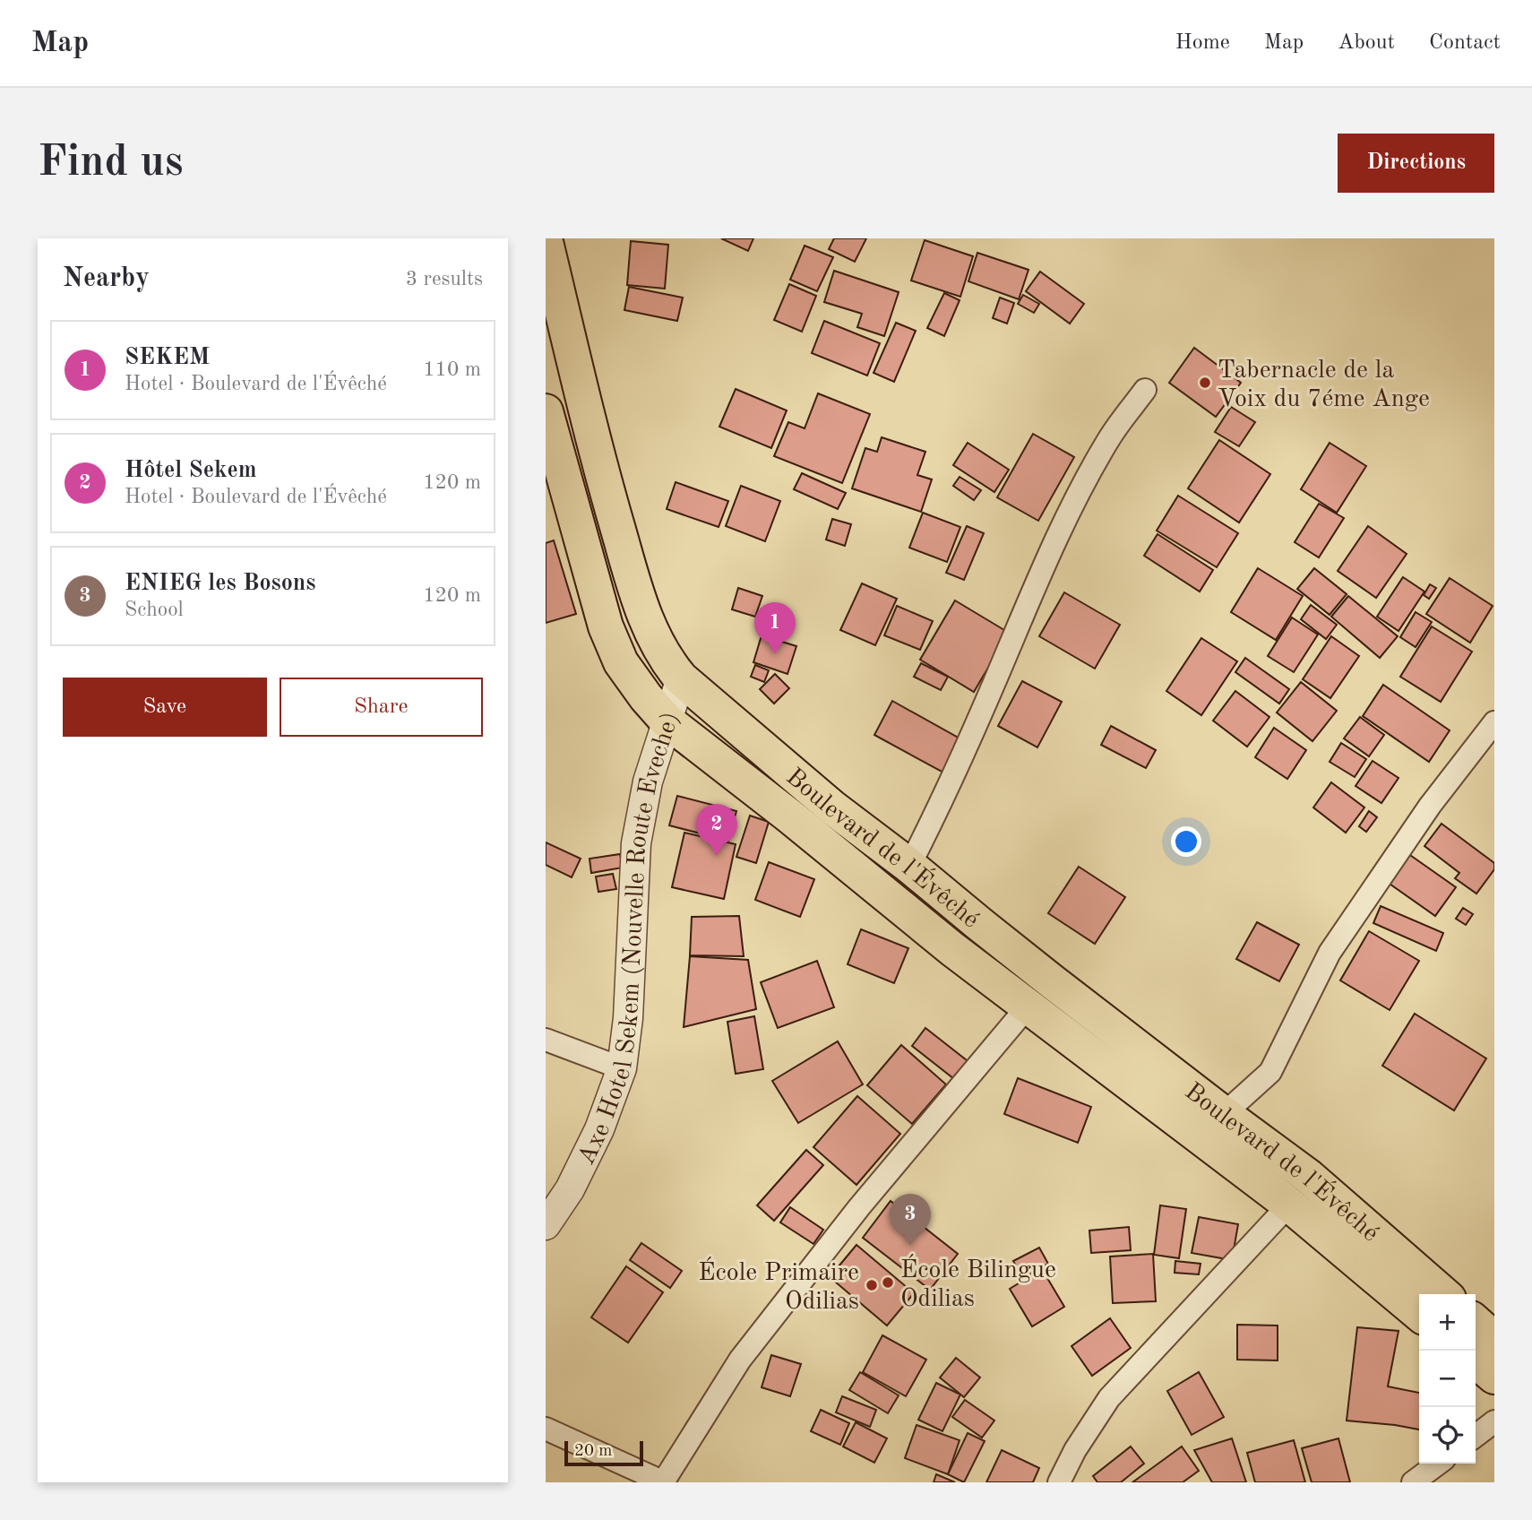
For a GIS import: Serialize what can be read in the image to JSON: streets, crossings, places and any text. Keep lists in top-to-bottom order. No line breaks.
{"streets":{"main road":["Boulevard de l'Évêché"],"street":["Axe Hotel Sekem (Nouvelle Route Eveche)"]},"crossings":[["Boulevard de l'Évêché","Axe Hotel Sekem (Nouvelle Route Eveche)"]],"places":["Tabernacle de la Voix du 7éme Ange","École Bilingue Odilias","École Primaire Odilias"],"scale_bar":"20 m","page":{"header":"Map","nav":["Home","Map","About","Contact"],"buttons":["Directions",["Save","Share"]],"title":"Find us","heading":["Nearby","3 results"],"list":[{"mark":"1","name":"SEKEM","note":"Hotel · Boulevard de l'Évêché","value":"110 m"},{"mark":"2","name":"Hôtel Sekem","note":"Hotel · Boulevard de l'Évêché","value":"120 m"},{"mark":"3","name":"ENIEG les Bosons","note":"School","value":"120 m"}],"pins":["1","2","3"],"map_buttons":["+","−"],"scale":"20 m"}}
